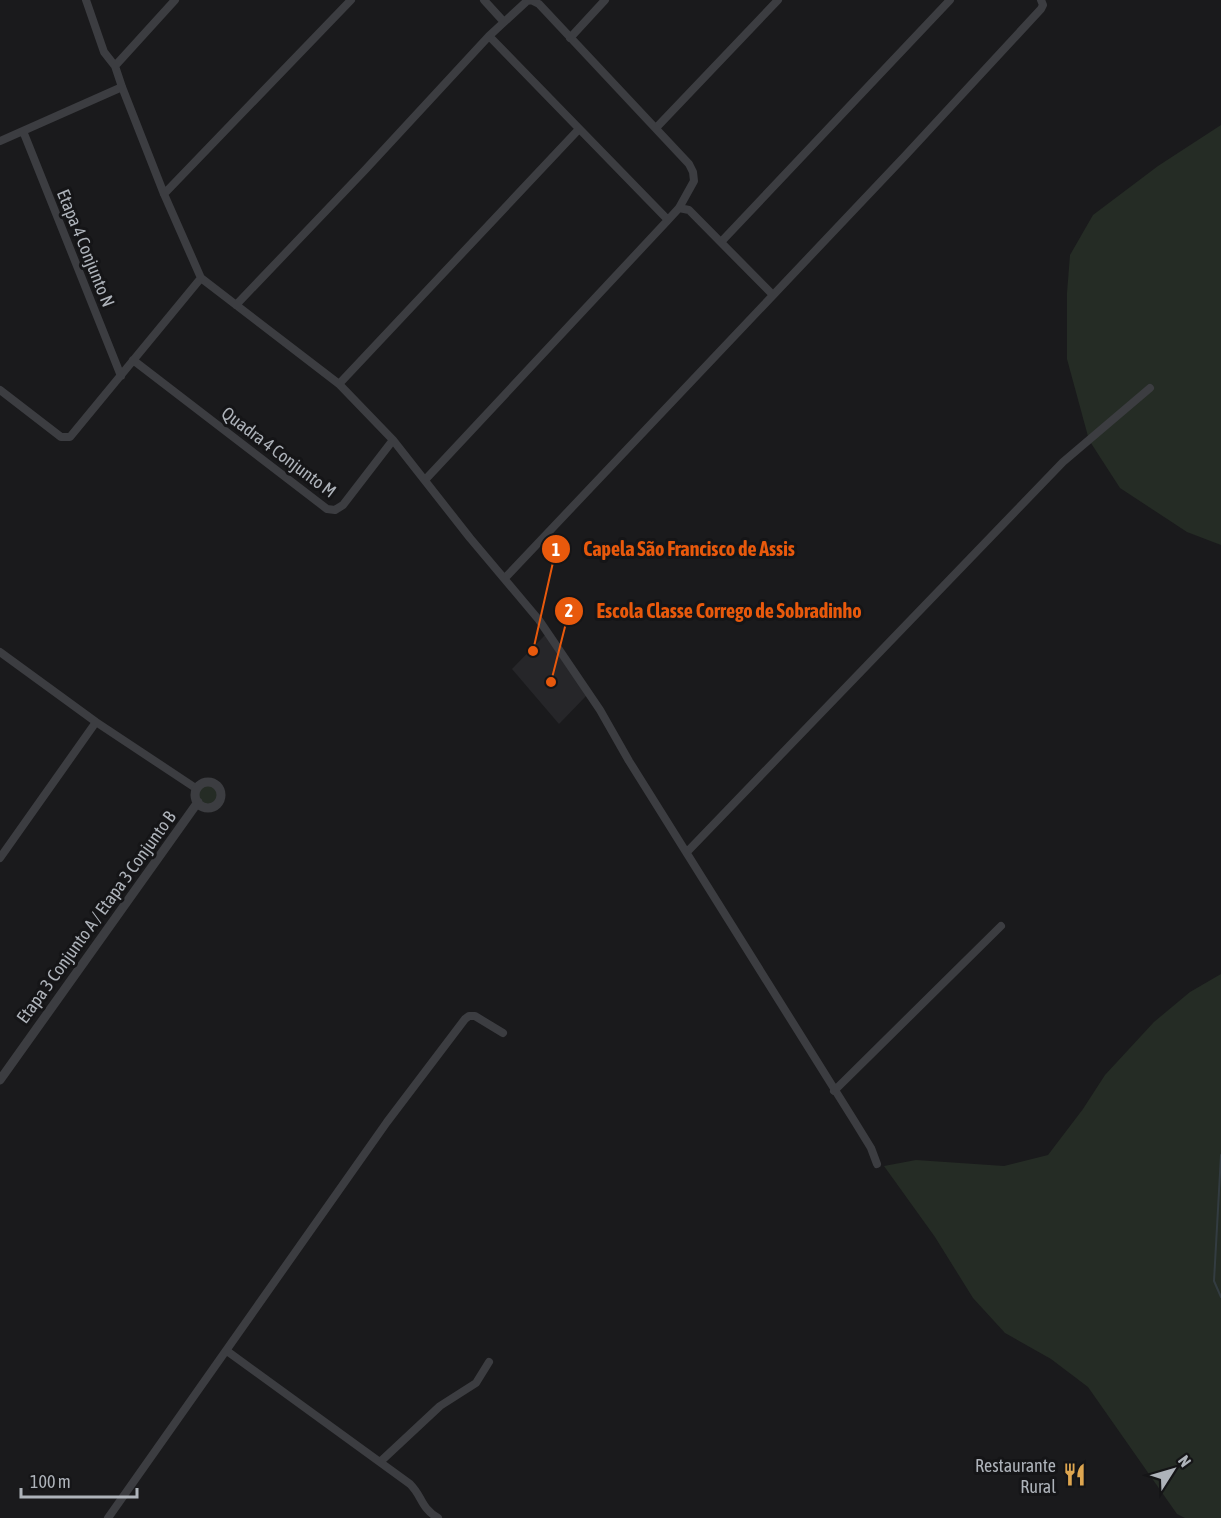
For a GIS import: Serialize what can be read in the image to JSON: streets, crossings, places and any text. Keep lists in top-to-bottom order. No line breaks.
{"streets":{"street":["Etapa 4 Conjunto N","Quadra 4 Conjunto M","Etapa 3 Conjunto A / Etapa 3 Conjunto B"]},"places":{"other":["Capela São Francisco de Assis","Escola Classe Corrego de Sobradinho"],"restaurant":["Restaurante Rural"]},"scale_bar":"100 m","north":"top right"}
